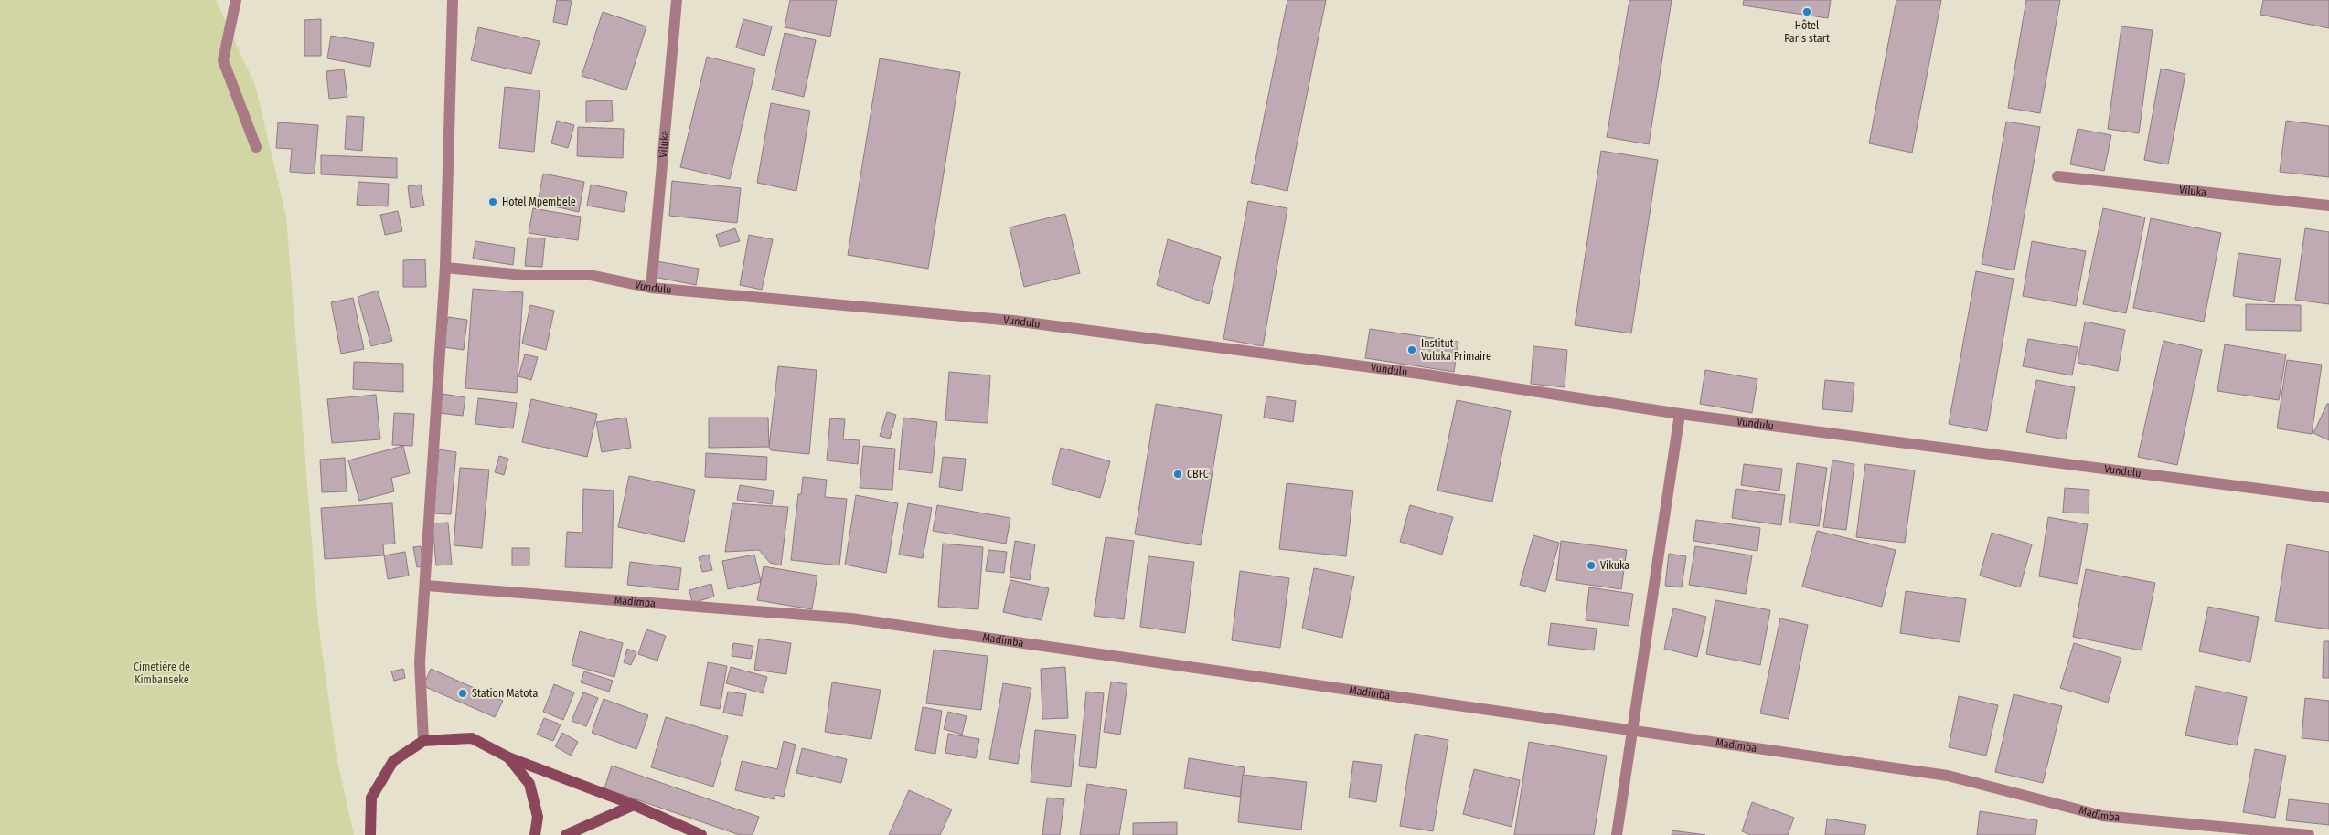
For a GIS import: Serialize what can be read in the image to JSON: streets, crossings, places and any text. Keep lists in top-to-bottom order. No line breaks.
{"streets":{"street":["Viluka","Vundulu","Madimba"]},"crossings":[["Viluka","Vundulu"]],"parks":["Cimetière de Kimbanseke"],"places":["Hôtel Paris start","Hotel Mpembele","Institut Vuluka Primaire","CBFC","Vikuka","Station Matota"]}
